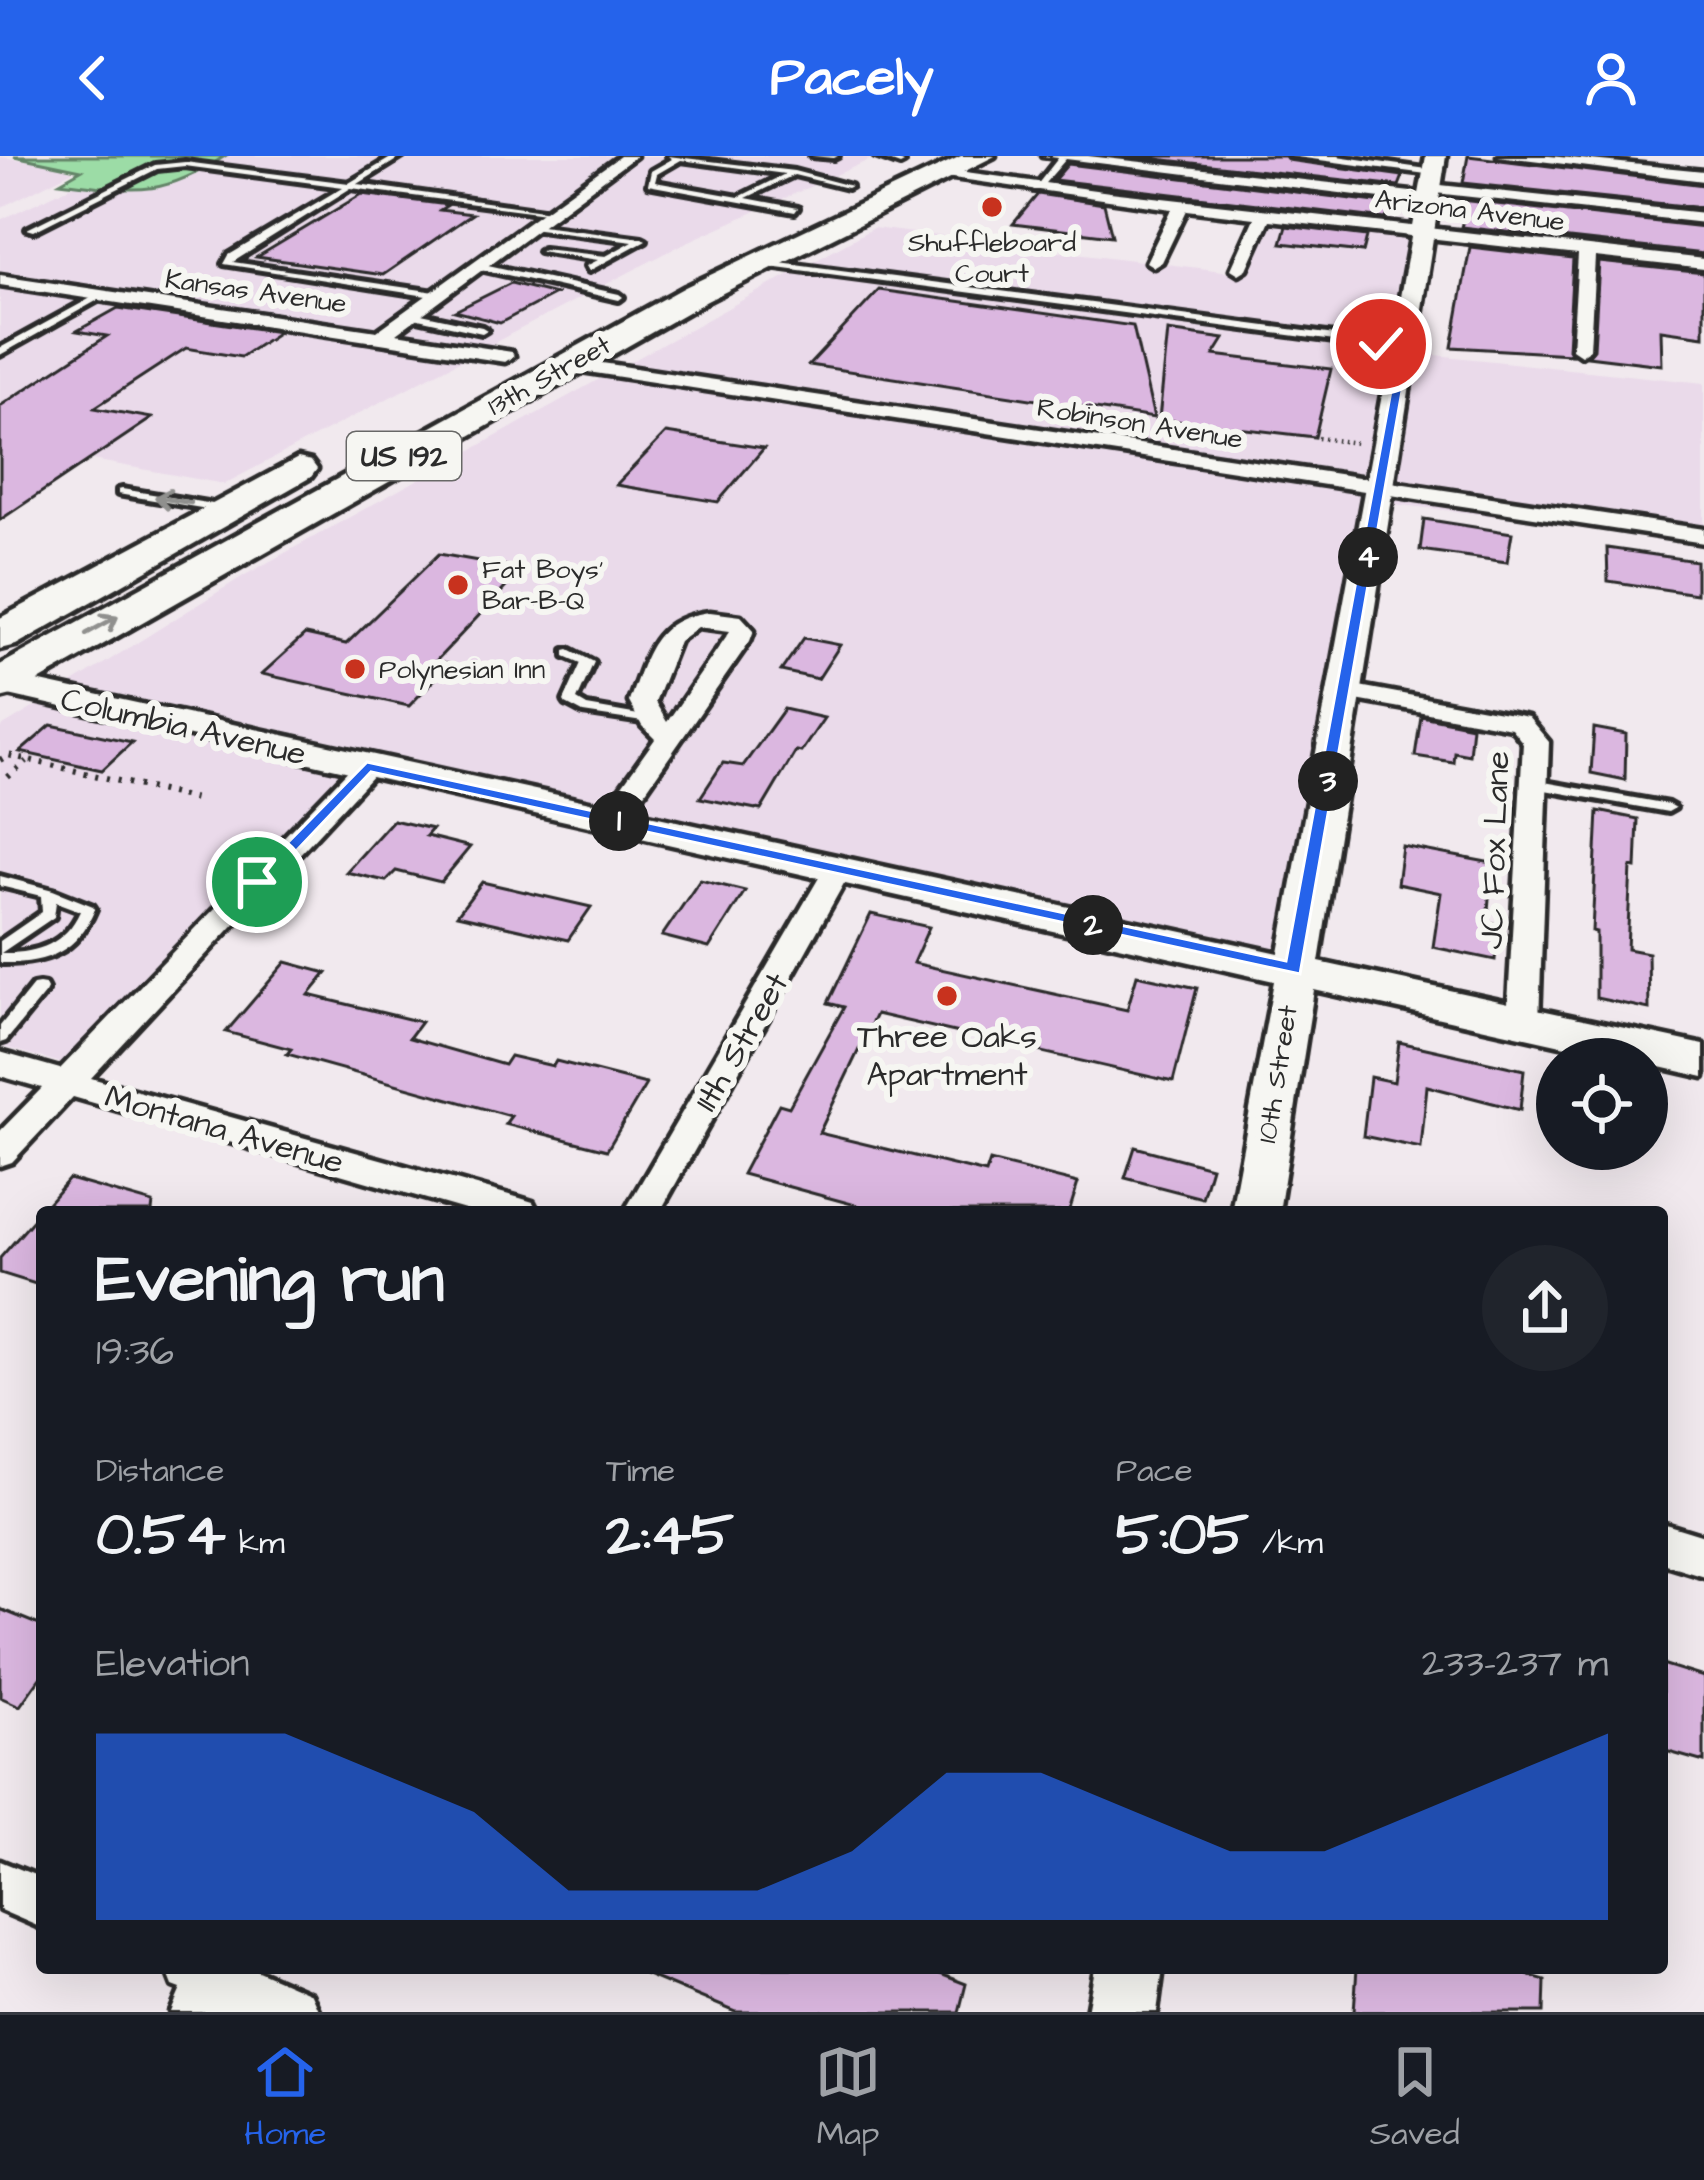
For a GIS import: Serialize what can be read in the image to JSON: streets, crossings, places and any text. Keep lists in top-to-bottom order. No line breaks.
{"streets":{"highway":["13th Street","US 192"],"street":["Arizona Avenue","Kansas Avenue","Robinson Avenue","Columbia Avenue","JC Fox Lane","11th Street","10th Street","Montana Avenue"]},"crossings":[["Arizona Avenue","13th Street"],["Arizona Avenue","10th Street"],["Kansas Avenue","13th Street"],["13th Street","Robinson Avenue"],["13th Street","Columbia Avenue"],["Robinson Avenue","10th Street"],["Columbia Avenue","JC Fox Lane"],["Columbia Avenue","11th Street"],["Columbia Avenue","10th Street"],["JC Fox Lane","10th Street"]],"places":["Shuffleboard Court","Fat Boys' Bar-B-Q","Polynesian Inn","Three Oaks Apartment"],"page":{"header":"Pacely","pins":["4","3","1","2"],"heading":["Evening run","19:36"],"stats":[["Distance","0.54 km"],["Time","2:45"],["Pace","5:05 /km"]],"chart":["Elevation","233–237 m"],"tabs":["Home","Map","Saved"]}}
